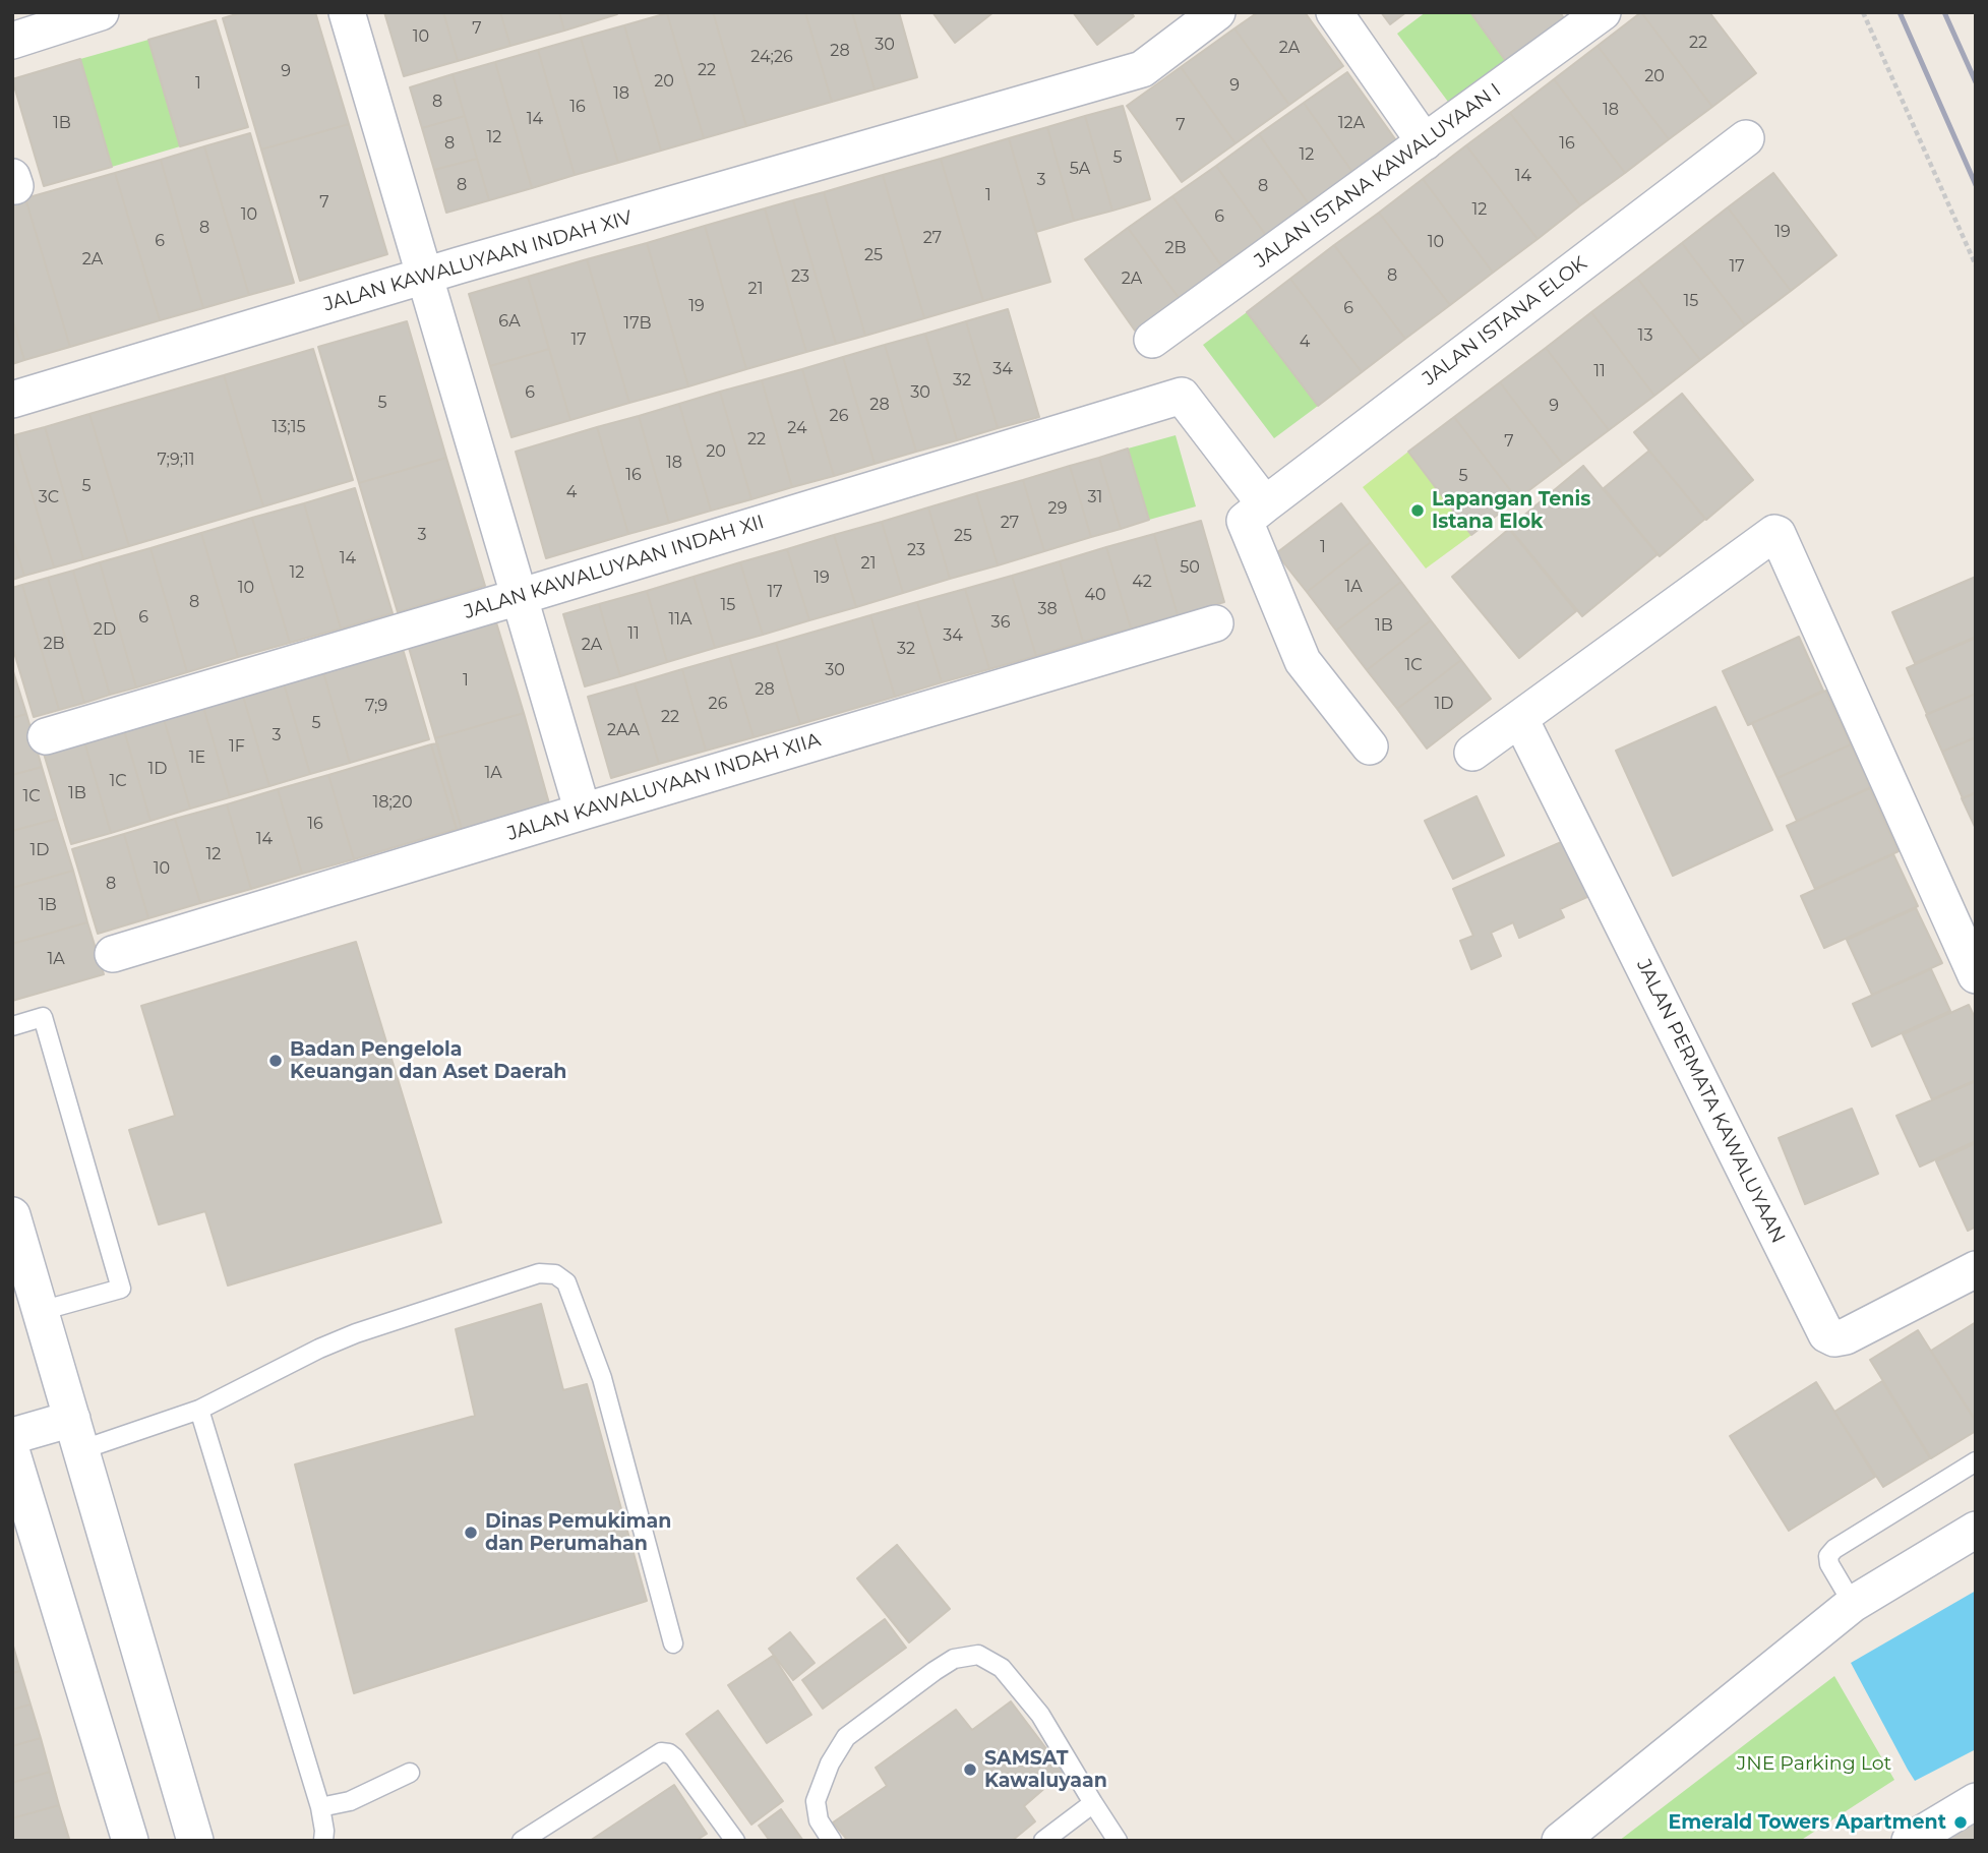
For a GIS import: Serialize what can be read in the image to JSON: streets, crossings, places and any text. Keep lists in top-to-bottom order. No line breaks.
{"streets":{"street":["JALAN ISTANA KAWALUYAAN I","JALAN KAWALUYAAN INDAH XIV","JALAN ISTANA ELOK","JALAN KAWALUYAAN INDAH XII","JALAN KAWALUYAAN INDAH XIIA","JALAN PERMATA KAWALUYAAN"]},"crossings":[["JALAN ISTANA ELOK","JALAN KAWALUYAAN INDAH XII"]],"parks":["JNE Parking Lot"],"places":["Lapangan Tenis Istana Elok","Badan Pengelola Keuangan dan Aset Daerah","Dinas Pemukiman dan Perumahan","SAMSAT Kawaluyaan","Emerald Towers Apartment"],"house_numbers":["7","10","22","30","2A","28","24;26","22","9","20","20","1","9","18","8","16","18","14","1B","12A","7","12","8","16","12","5","5A","14","3","8","8","1","7","12","10","6","8","19","27","6","10","2B","25","2A","17","8","23","2A","21","15","19","6","6A","17B","13","17","4","34","11","32","6","30","5","28","9","26","13;15","24","22","7","20","7;9;11","18","16","5","5","4","3C","31","29","27","3","25","1","23","14","21","50","12","19","42","1A","10","17","40","8","15","38","6","11A","36","1B","2D","11","34","2B","2A","32","1C","30","1","28","26","1D","7;9","22","5","2AA","3","1F","1E","1D","1A","1C","1B","1C","18;20","16","14","1D","12","10","8","1B","1A"]}
